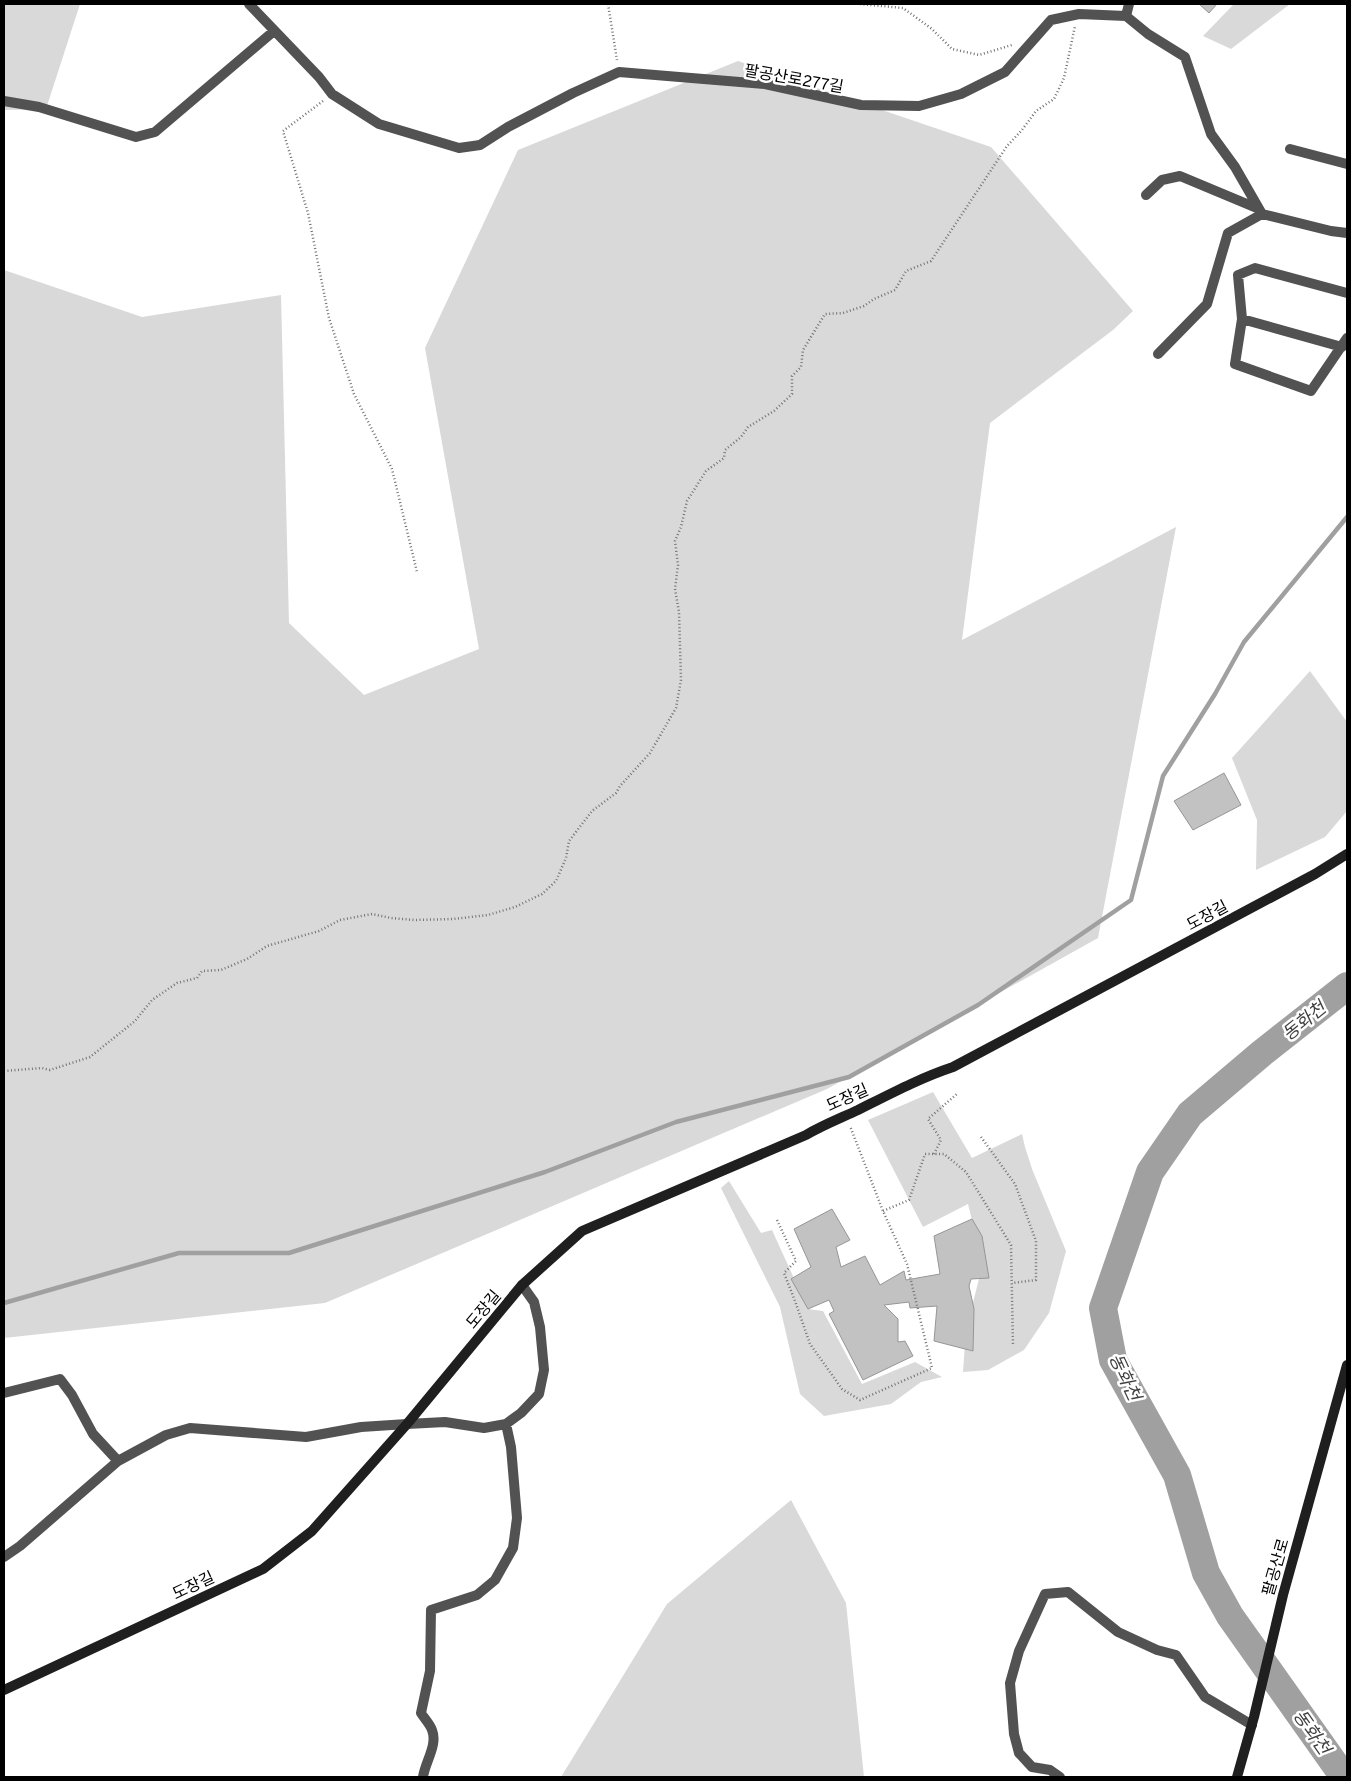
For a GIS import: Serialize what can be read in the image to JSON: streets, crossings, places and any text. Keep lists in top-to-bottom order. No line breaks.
{"streets":{"street":["팔공산로277길","도장길","팔공산로"]},"water":["동화천"]}
